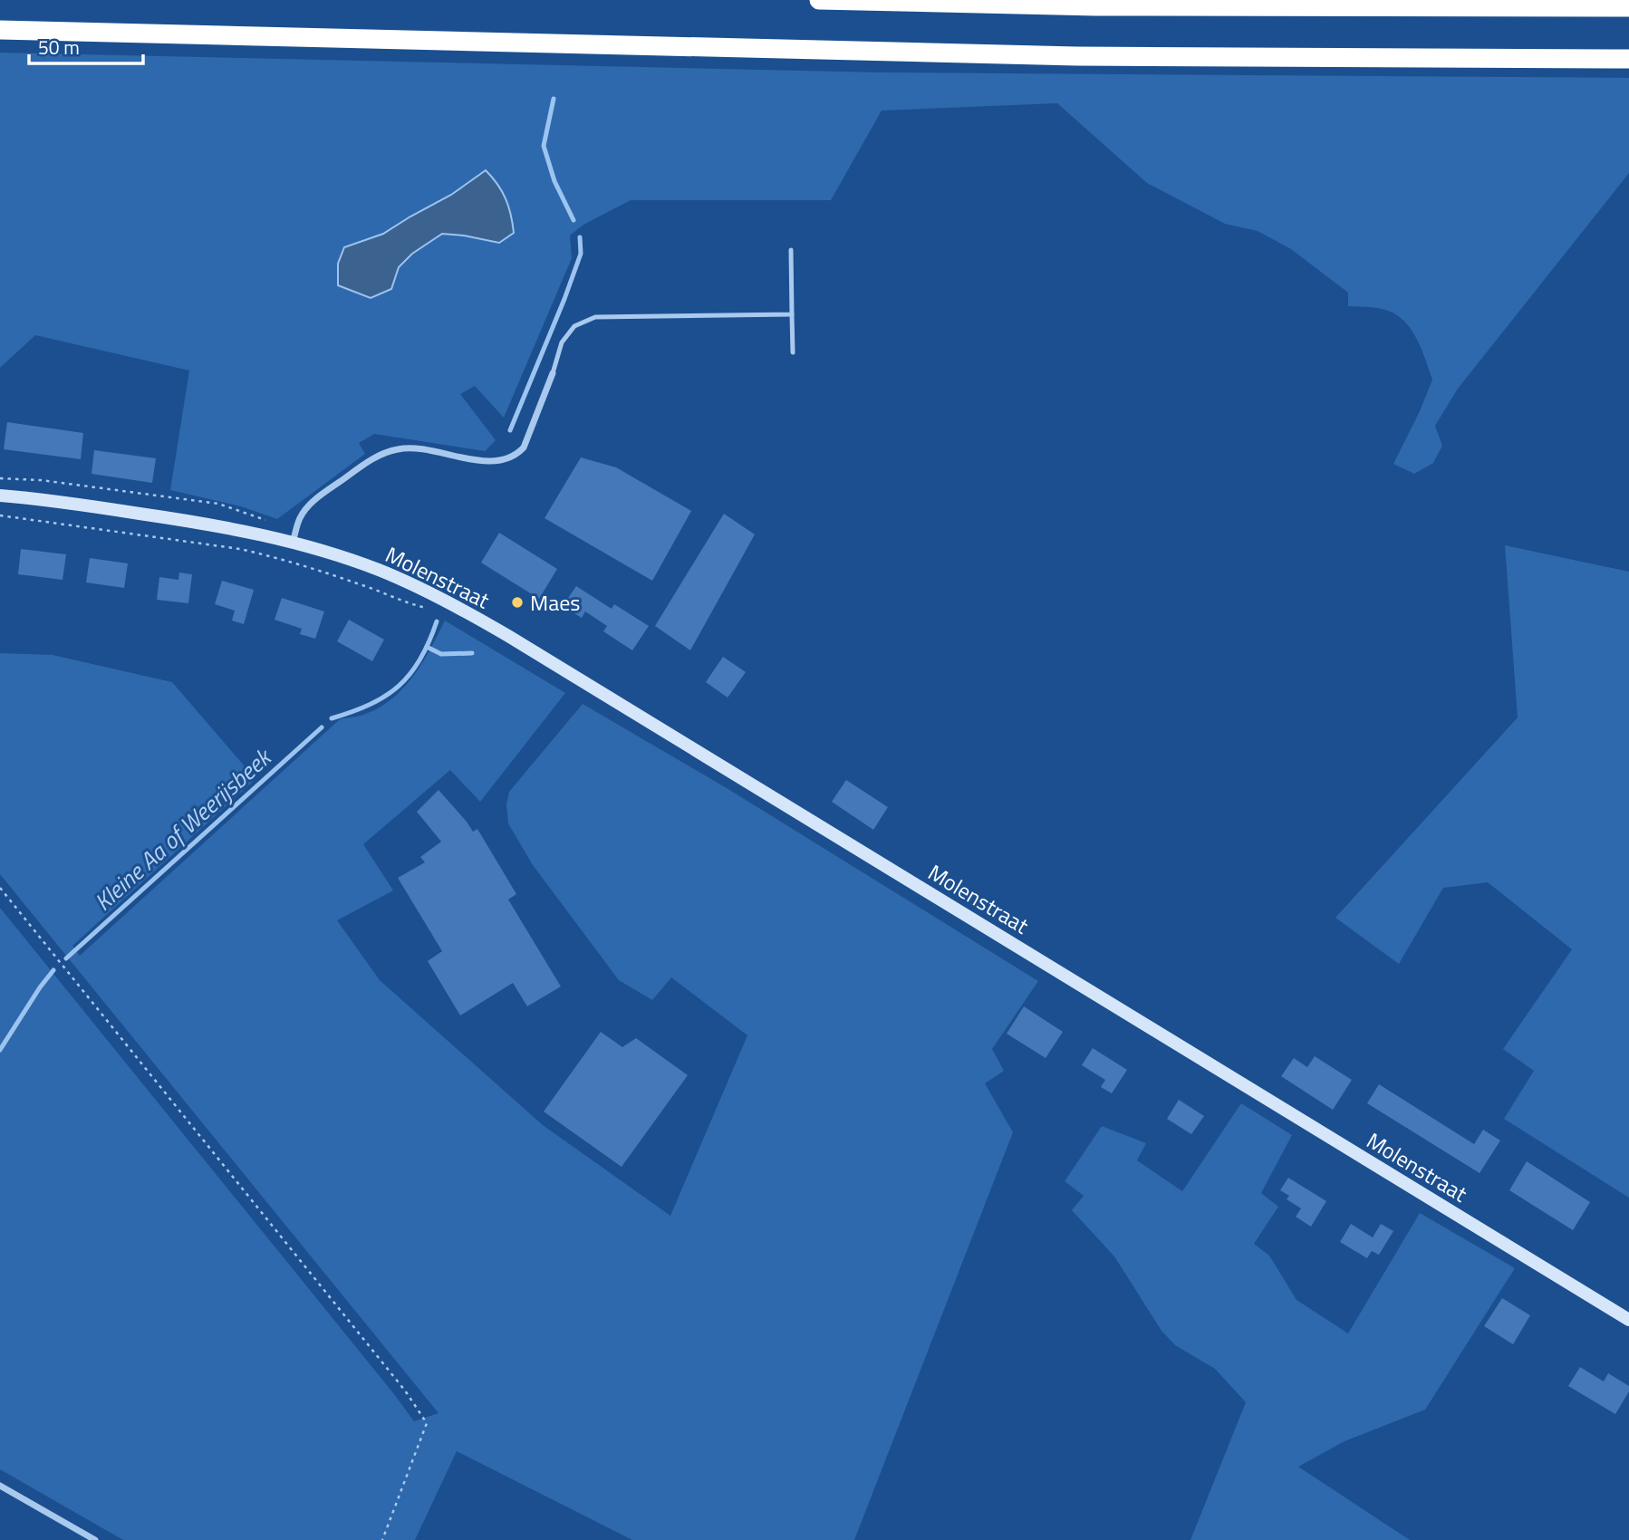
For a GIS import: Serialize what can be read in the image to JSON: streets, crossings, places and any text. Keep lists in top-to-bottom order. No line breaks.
{"streets":{"main road":["Molenstraat"]},"water":["Kleine Aa of Weerijsbeek"],"places":["Maes"],"scale_bar":"50 m"}
